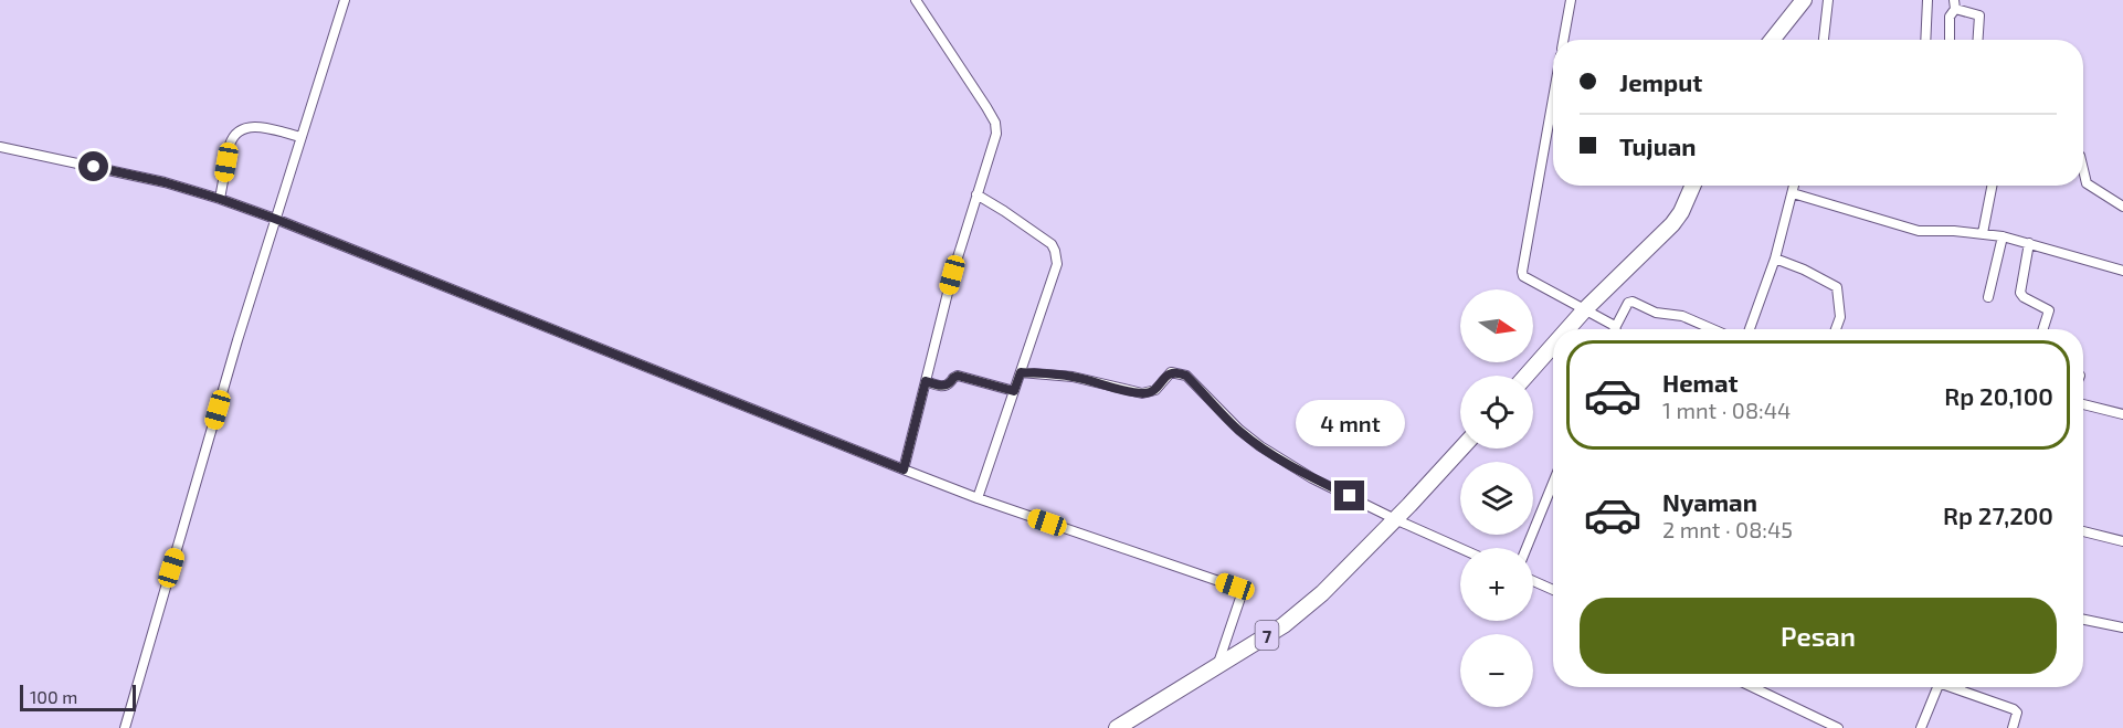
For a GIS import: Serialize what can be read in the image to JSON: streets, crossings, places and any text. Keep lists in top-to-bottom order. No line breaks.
{"streets":{"highway":["7"]},"scale_bar":"100 m","north":"right","page":{"banner":["Jemput","Tujuan"],"map_buttons":["+","−"],"list":[{"name":"Hemat","note":"1 mnt · 08:44","value":"Rp 20,100"},{"name":"Nyaman","note":"2 mnt · 08:45","value":"Rp 27,200"}],"bubble":"4 mnt","buttons":"Pesan","scale":"100 m"}}
